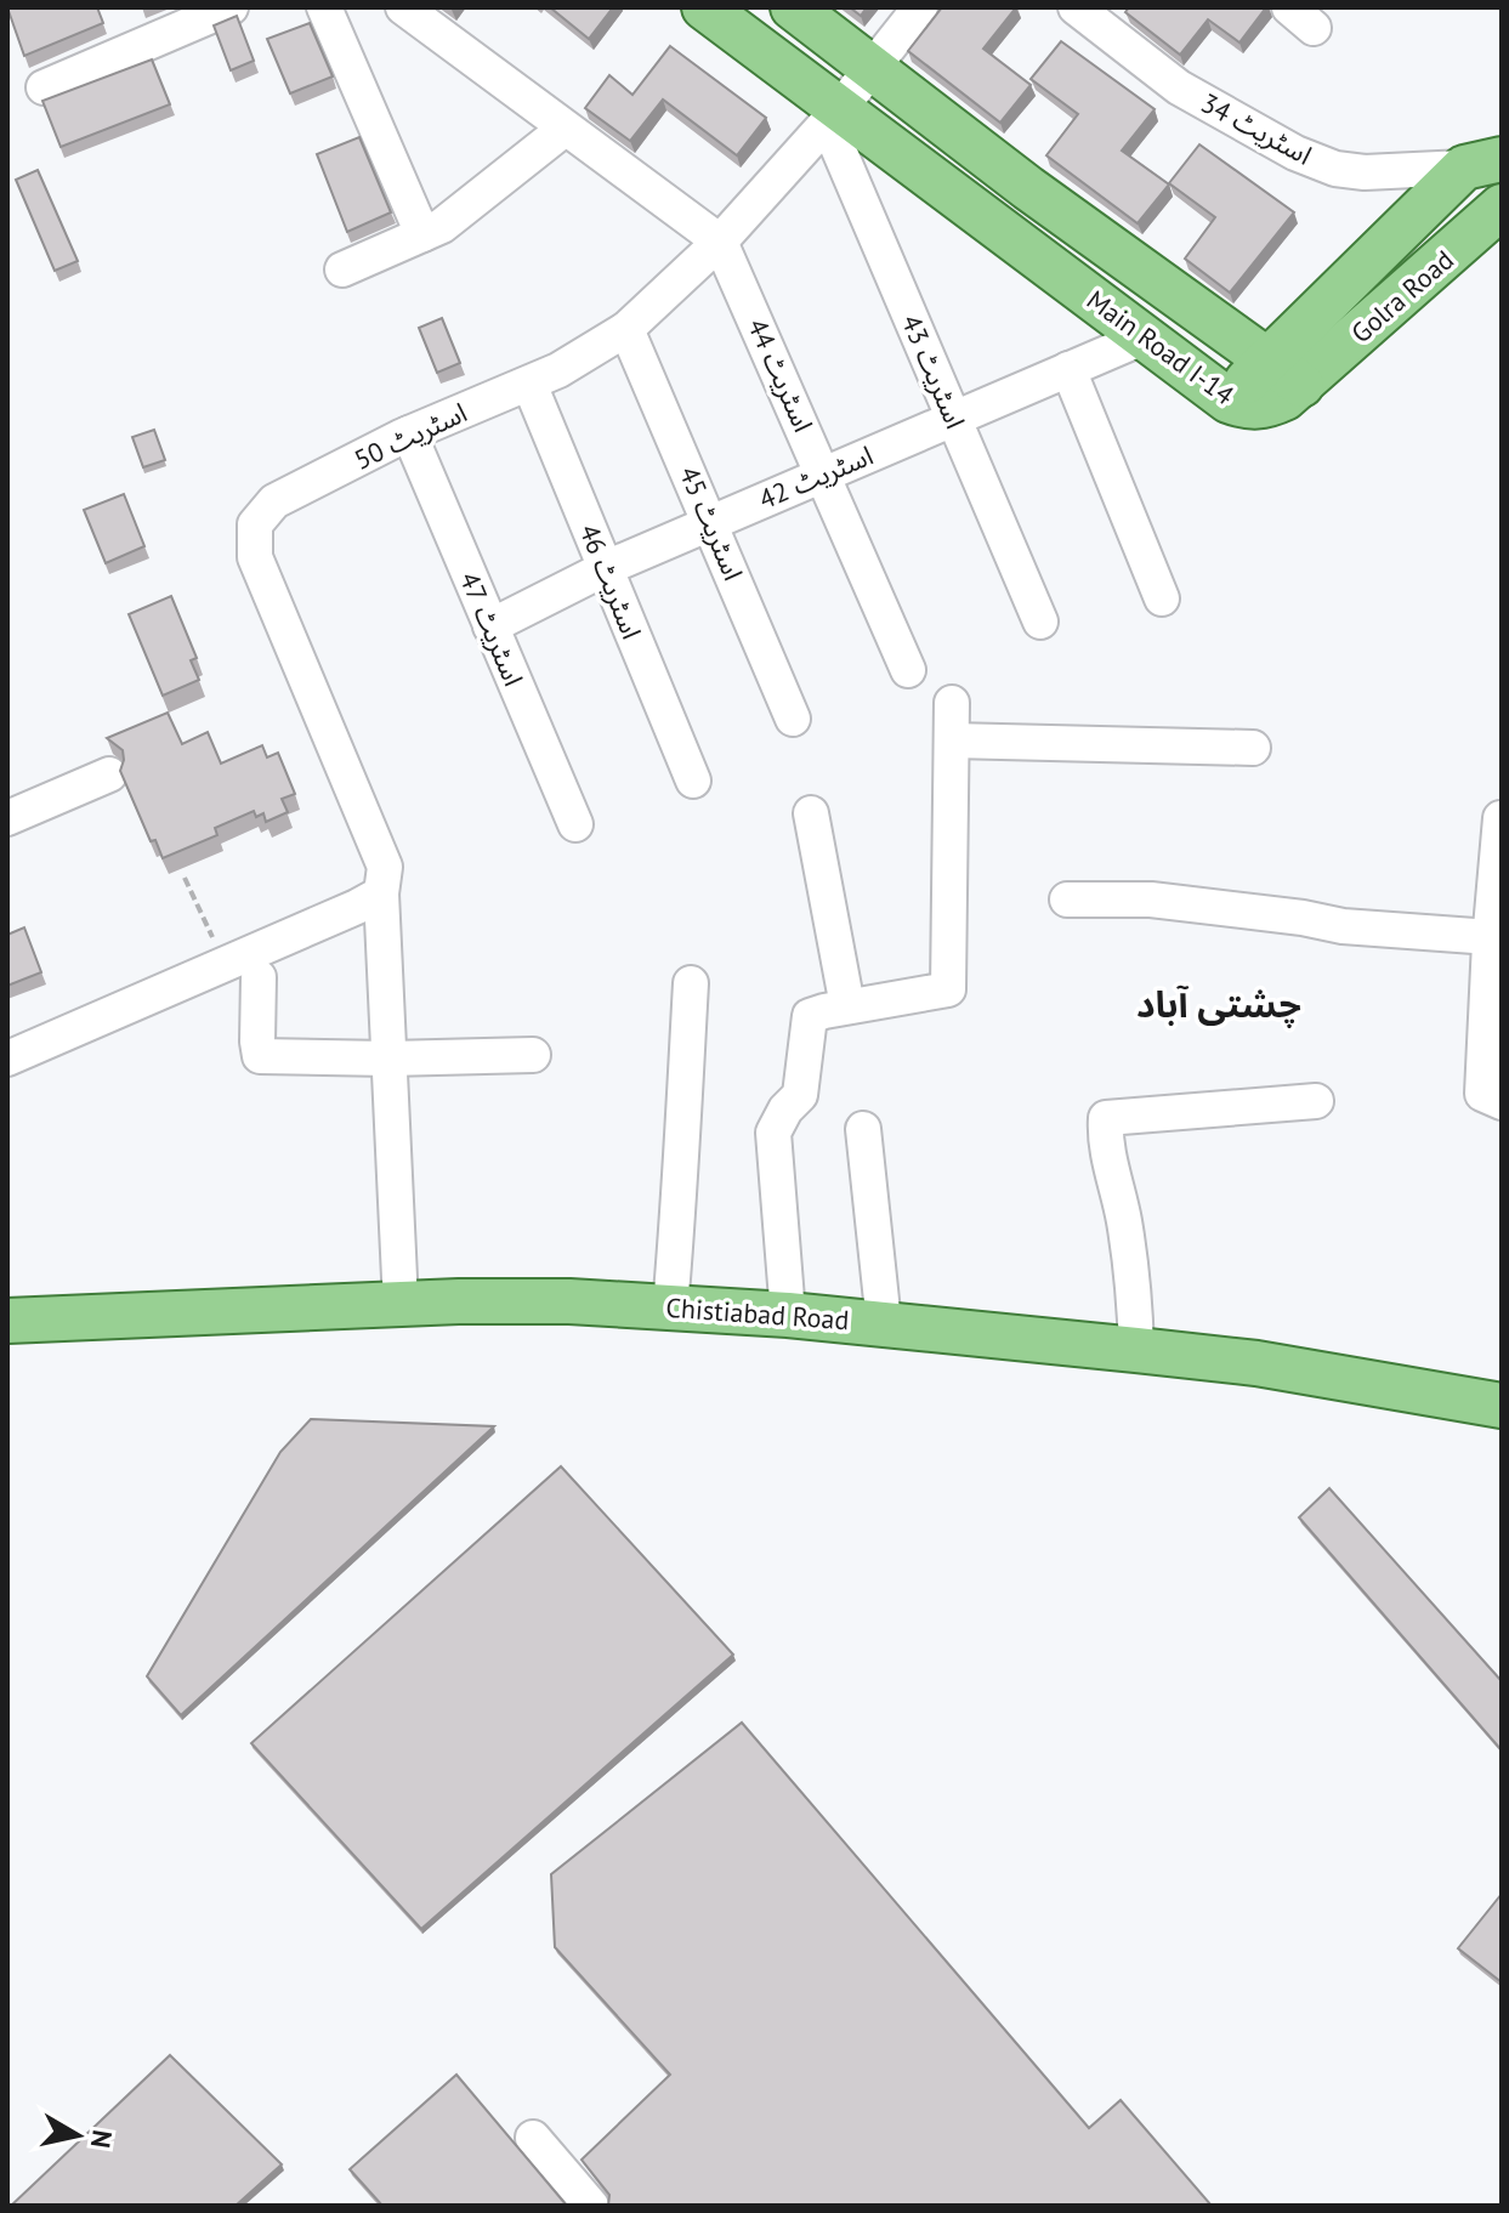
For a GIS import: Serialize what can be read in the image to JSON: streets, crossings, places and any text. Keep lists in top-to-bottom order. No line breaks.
{"streets":{"main road":["Golra Road","Main Road I-14","Chistiabad Road"],"street":["اسٹریٹ 34","اسٹریٹ 43","اسٹریٹ 44","اسٹریٹ 50","اسٹریٹ 42","اسٹریٹ 45","اسٹریٹ 46","اسٹریٹ 47"]},"crossings":[["Golra Road","Main Road I-14"],["Main Road I-14","اسٹریٹ 43"],["Main Road I-14","اسٹریٹ 50"],["Main Road I-14","اسٹریٹ 42"],["اسٹریٹ 43","اسٹریٹ 50"],["اسٹریٹ 43","اسٹریٹ 42"],["اسٹریٹ 44","اسٹریٹ 50"],["اسٹریٹ 44","اسٹریٹ 42"],["اسٹریٹ 50","اسٹریٹ 45"],["اسٹریٹ 50","اسٹریٹ 46"],["اسٹریٹ 50","اسٹریٹ 47"],["اسٹریٹ 42","اسٹریٹ 45"],["اسٹریٹ 42","اسٹریٹ 46"],["اسٹریٹ 42","اسٹریٹ 47"]],"districts":["چشتی آباد"],"north":"right"}
